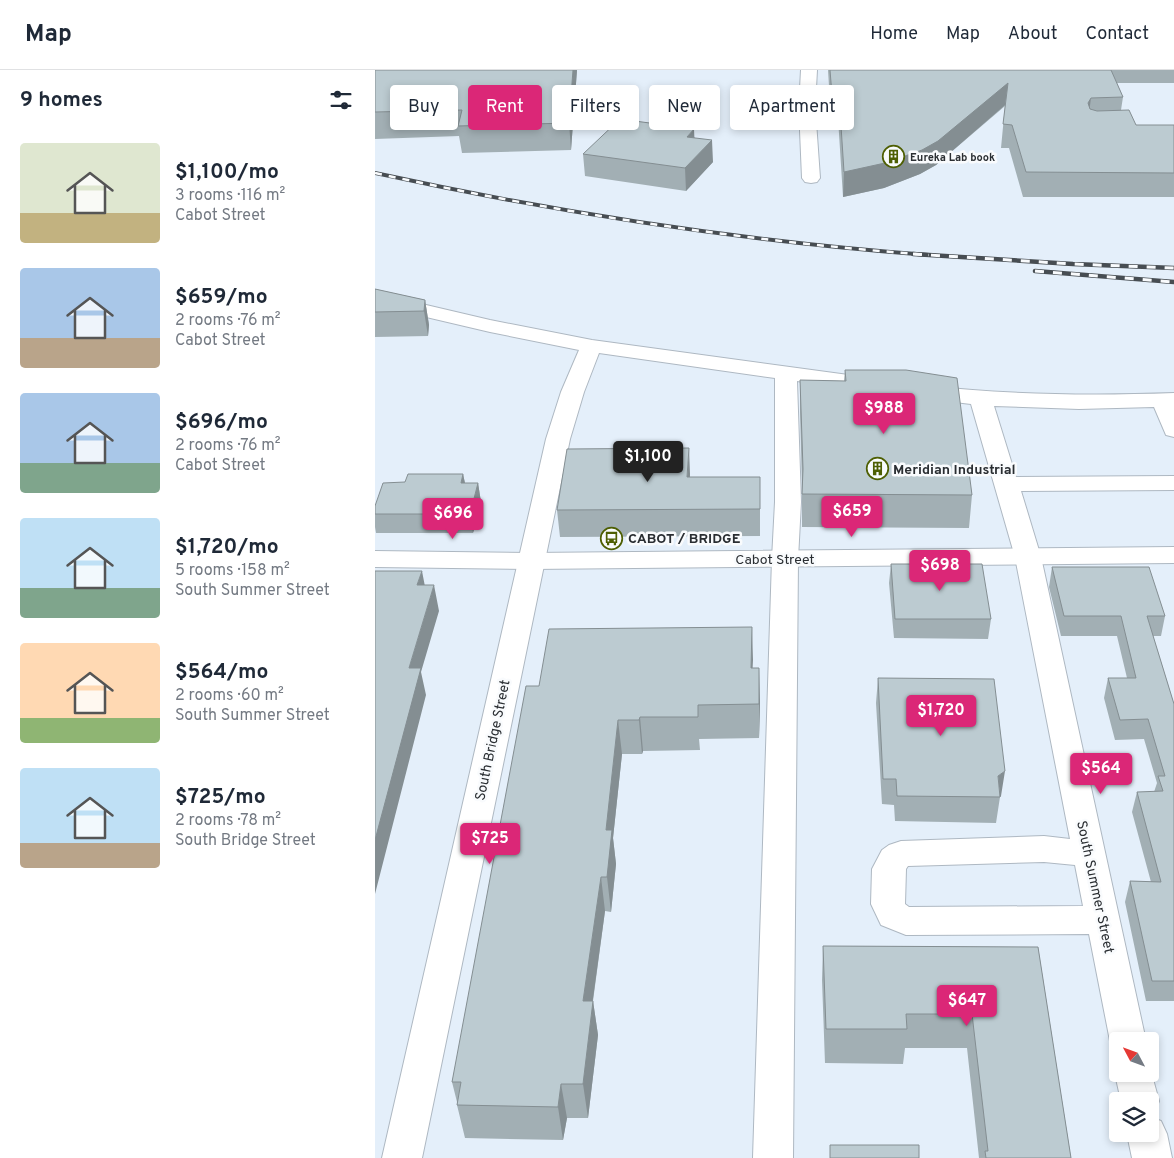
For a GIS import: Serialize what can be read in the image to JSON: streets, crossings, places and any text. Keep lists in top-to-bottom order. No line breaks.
{"streets":{"street":["Cabot Street","South Bridge Street","South Summer Street"]},"crossings":[["Cabot Street","South Bridge Street"],["Cabot Street","South Summer Street"]],"places":{"building":["Eureka Lab book","Meridian Industrial"],"bus stop":["CABOT / BRIDGE"]},"north":"top left","page":{"header":"Map","nav":["Home","Map","About","Contact"],"heading":"9 homes","chip":["Buy","Rent","Filters","New","Apartment"],"list":[{"name":"$1,100/mo","note":"3 rooms · 116 m² · Cabot Street"},{"name":"$659/mo","note":"2 rooms · 76 m² · Cabot Street"},{"name":"$696/mo","note":"2 rooms · 76 m² · Cabot Street"},{"name":"$1,720/mo","note":"5 rooms · 158 m² · South Summer Street"},{"name":"$564/mo","note":"2 rooms · 60 m² · South Summer Street"},{"name":"$725/mo","note":"2 rooms · 78 m² · South Bridge Street"}],"price":["$988","$1,100","$659","$696","$698","$1,720","$564","$725","$647"]}}
